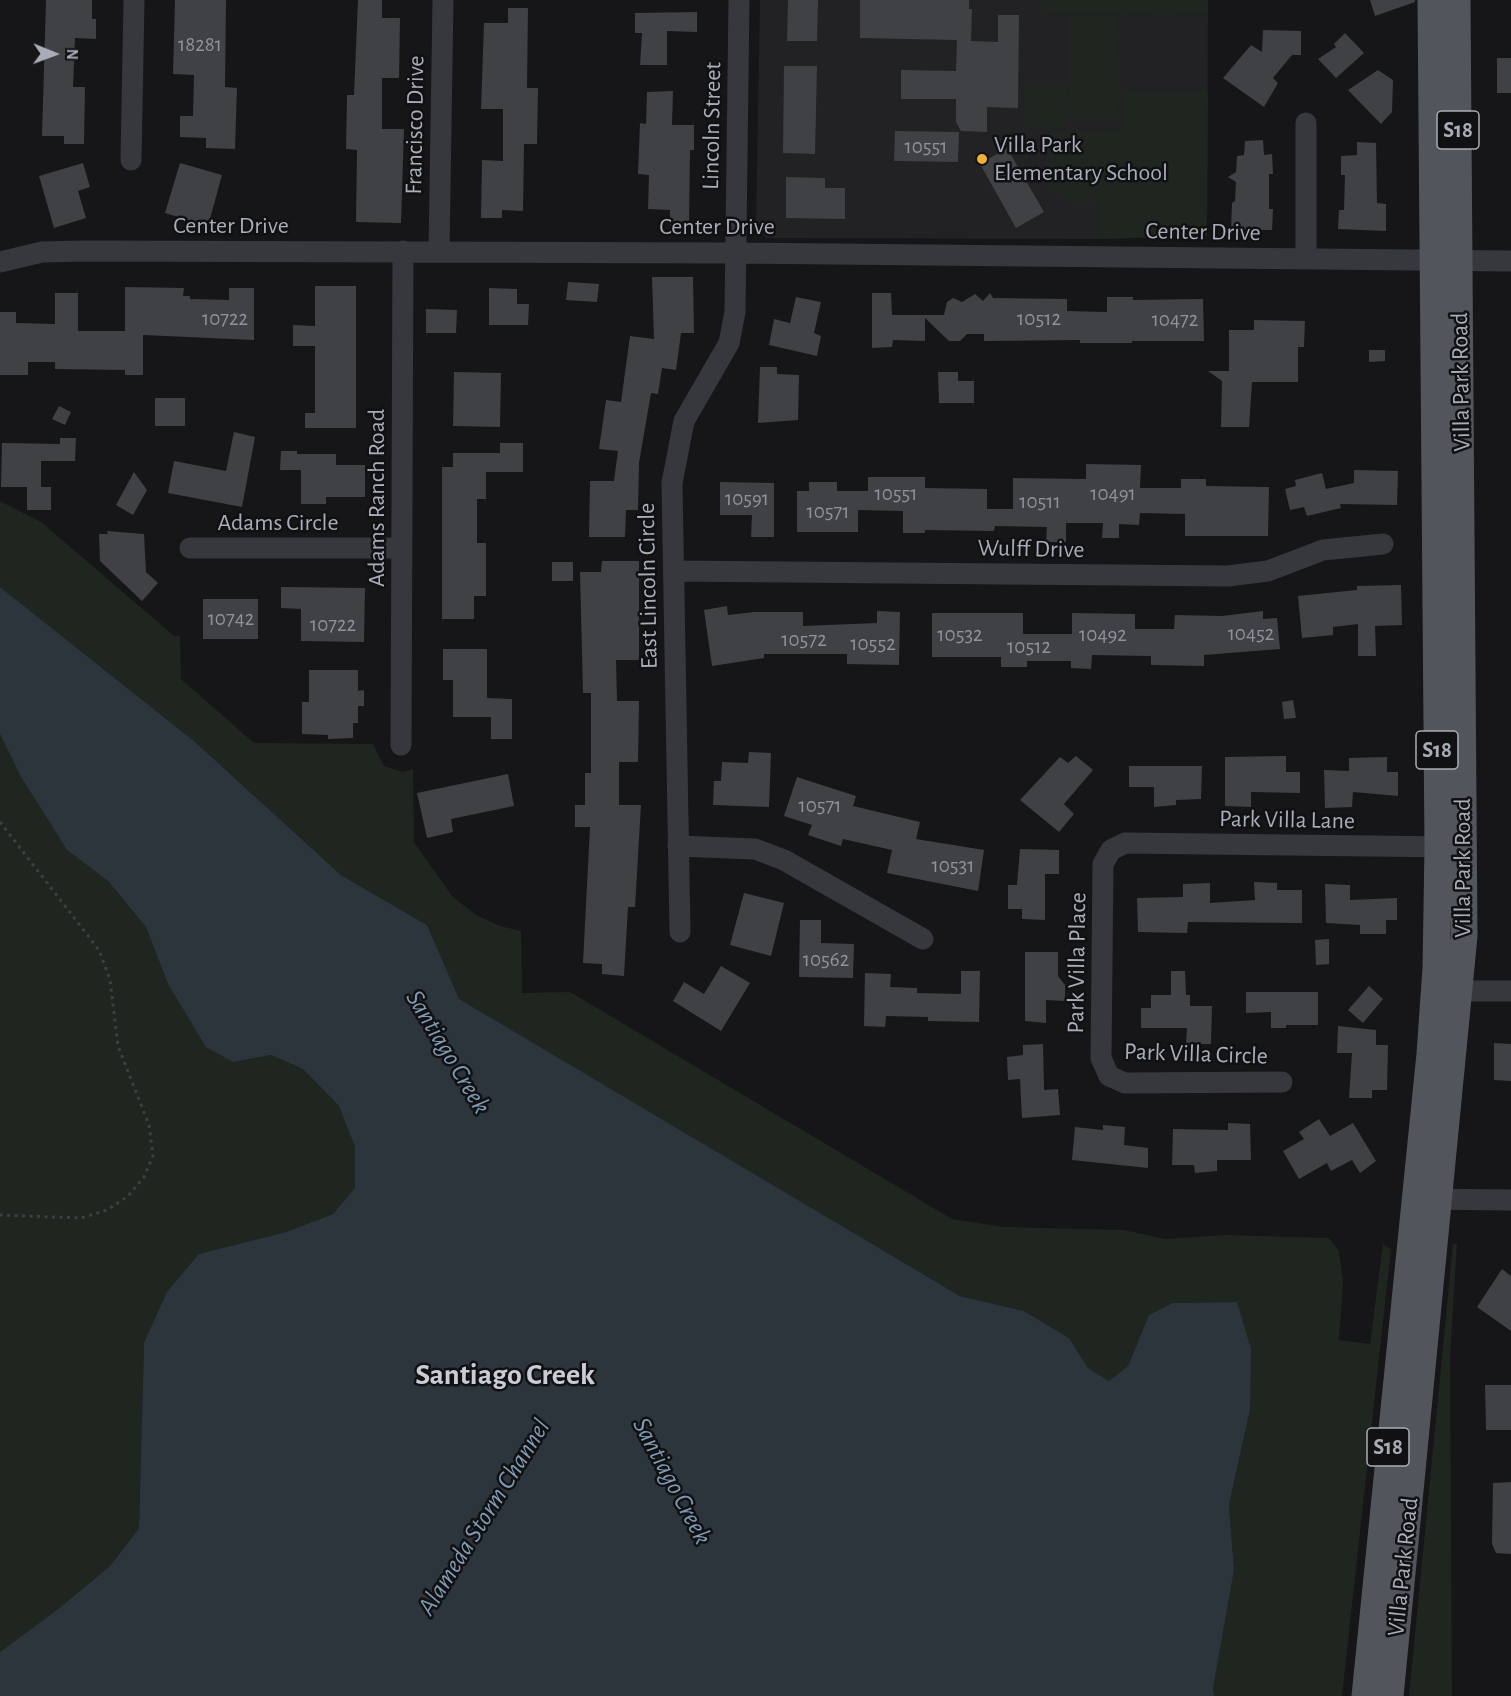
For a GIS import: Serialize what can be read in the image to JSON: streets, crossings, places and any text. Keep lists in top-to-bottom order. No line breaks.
{"streets":{"main road":["S18","Villa Park Road"],"street":["Francisco Drive","Lincoln Street","Center Drive","Adams Ranch Road","Adams Circle","Wulff Drive","East Lincoln Circle","Park Villa Lane","Park Villa Place","Park Villa Circle"]},"crossings":[["Francisco Drive","Center Drive"],["Lincoln Street","Center Drive"],["Lincoln Street","East Lincoln Circle"],["Center Drive","Villa Park Road"],["Center Drive","Adams Ranch Road"],["Center Drive","East Lincoln Circle"],["Villa Park Road","Park Villa Lane"],["Adams Ranch Road","Adams Circle"],["Wulff Drive","East Lincoln Circle"],["Park Villa Lane","Park Villa Place"],["Park Villa Place","Park Villa Circle"]],"districts":["Santiago Creek"],"water":["Santiago Creek","Alameda Storm Channel"],"places":["Villa Park Elementary School"],"house_numbers":["18281","10551","10722","10512","10472","10551","10491","10591","10511","10571","10742","10722","10452","10532","10492","10572","10552","10512","10571","10531","10562"],"north":"right"}
